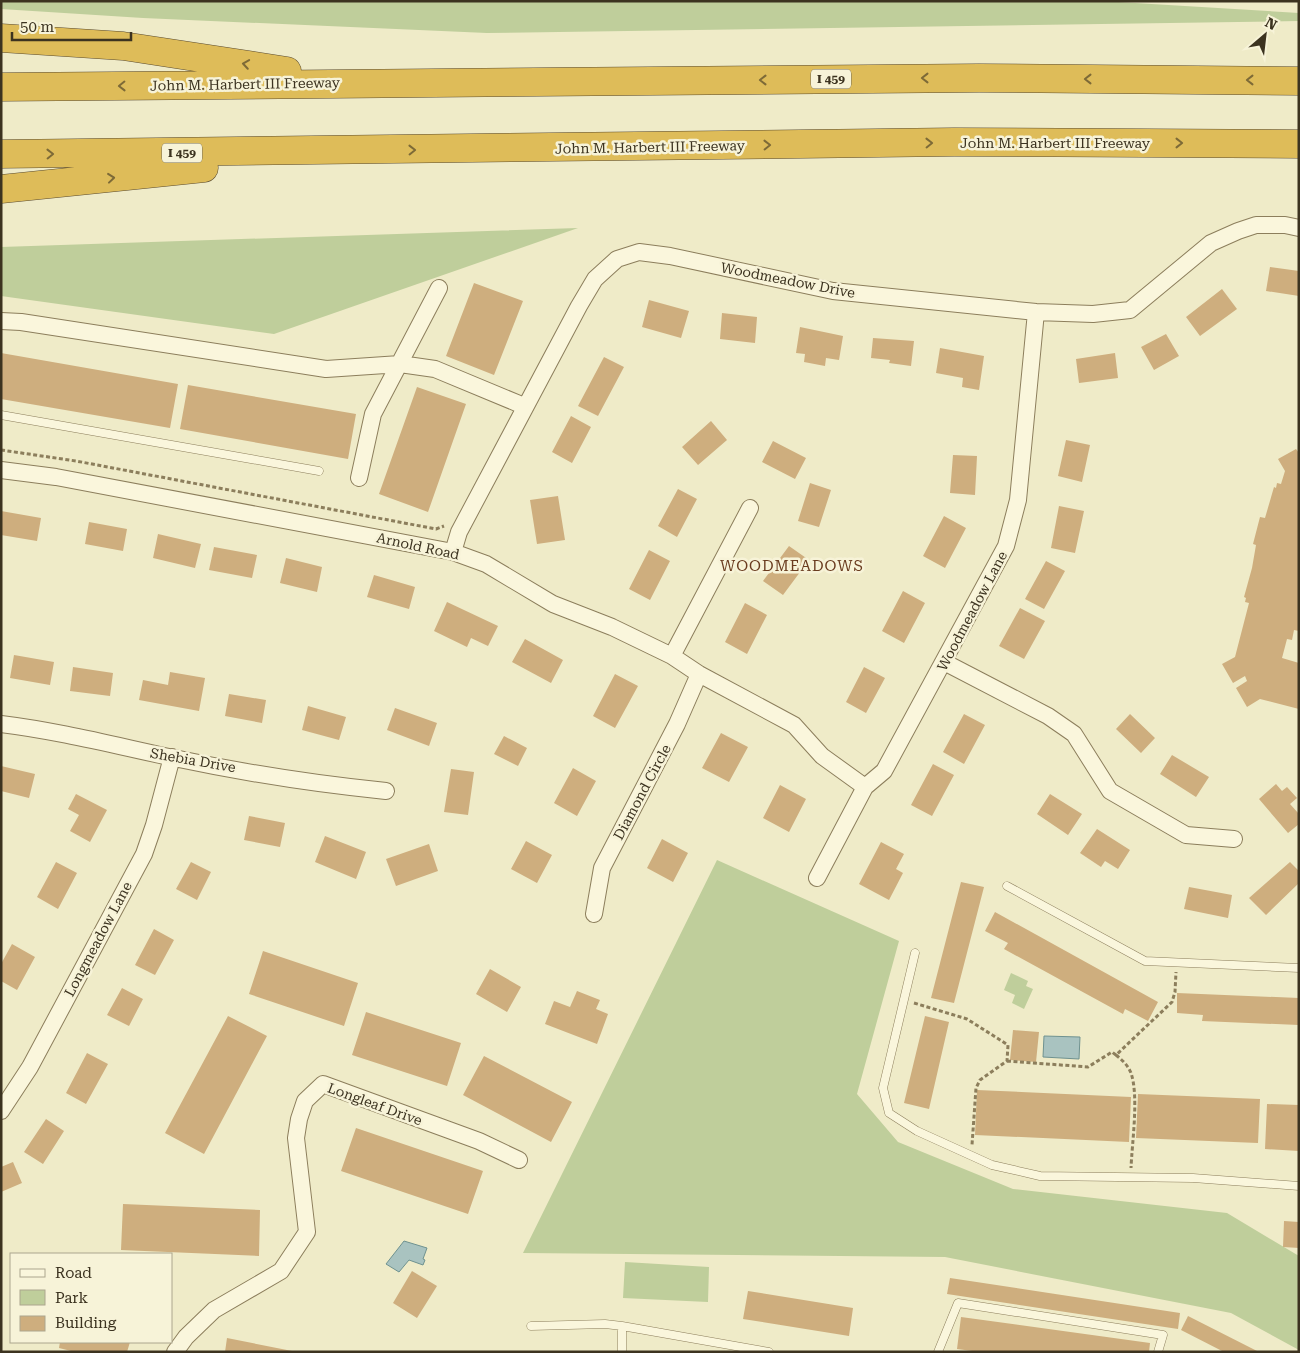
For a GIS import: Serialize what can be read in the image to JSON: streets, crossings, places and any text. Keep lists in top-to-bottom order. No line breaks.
{"streets":{"highway":["I 459","John M. Harbert III Freeway"],"street":["Woodmeadow Drive","Arnold Road","Woodmeadow Lane","Shebia Drive","Diamond Circle","Longmeadow Lane","Longleaf Drive"]},"crossings":[["Woodmeadow Drive","Arnold Road"],["Woodmeadow Drive","Woodmeadow Lane"],["Arnold Road","Woodmeadow Lane"],["Arnold Road","Diamond Circle"],["Shebia Drive","Longmeadow Lane"]],"districts":["WOODMEADOWS"],"legend":["Road","Park","Building"],"scale_bar":"50 m","north":"top right"}
